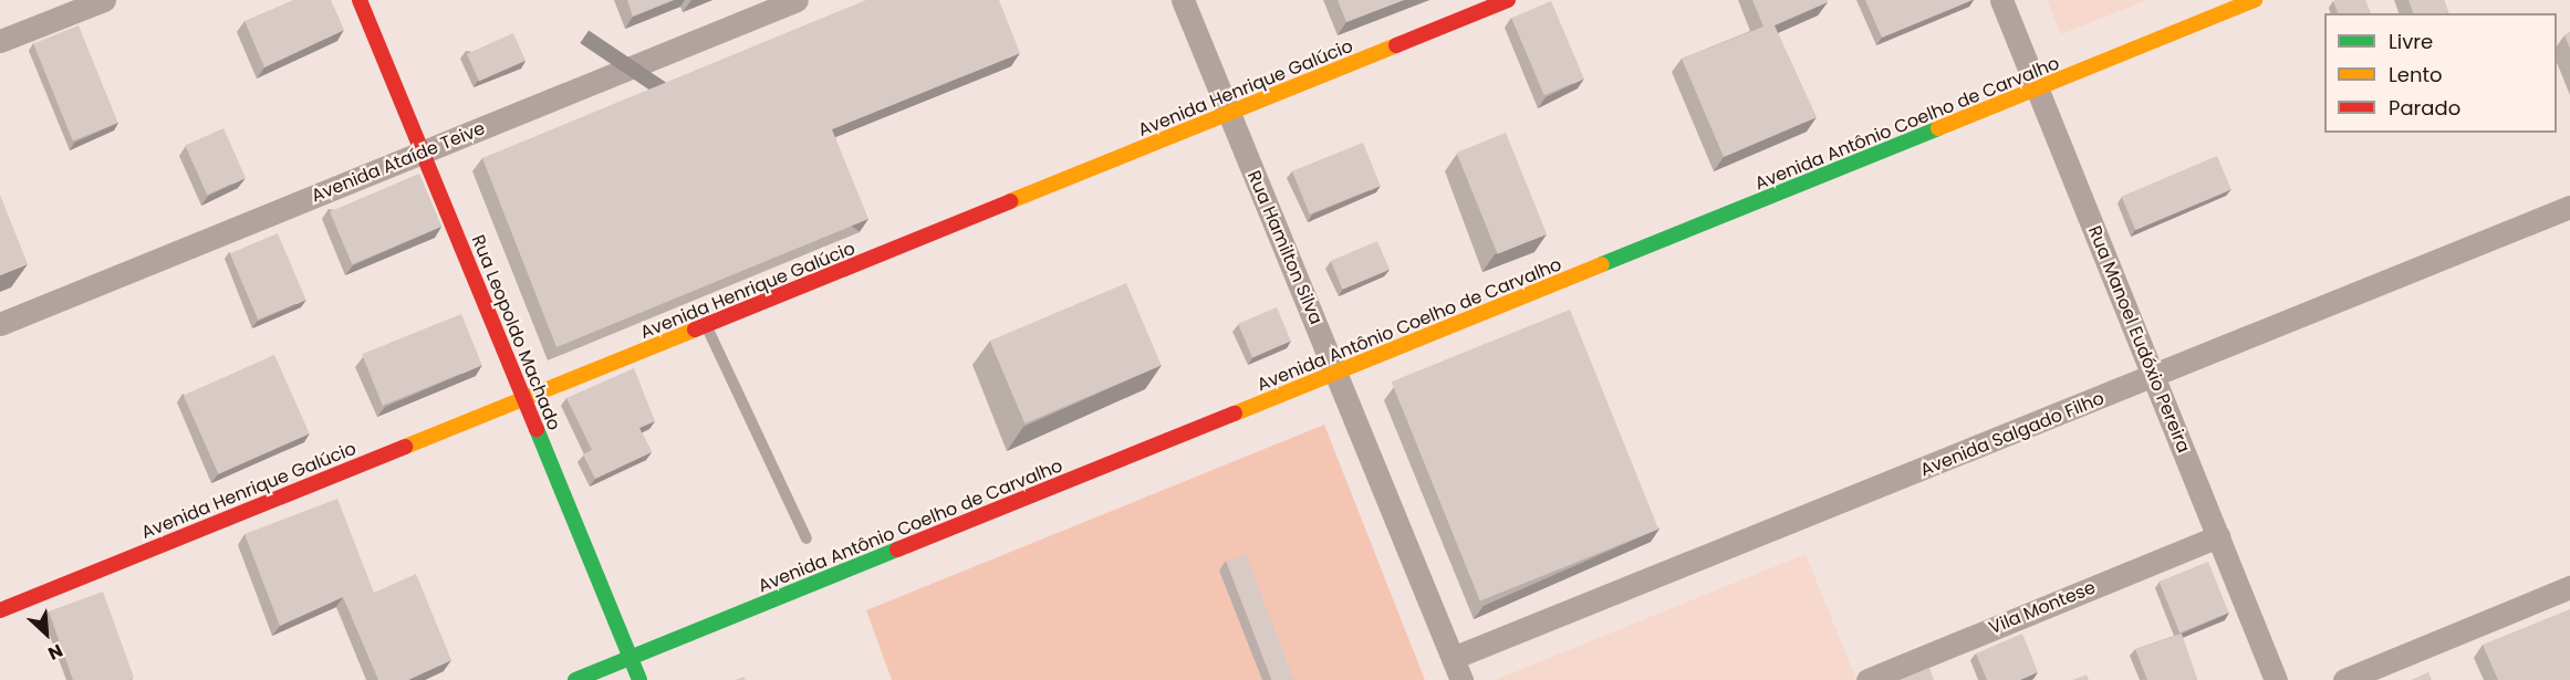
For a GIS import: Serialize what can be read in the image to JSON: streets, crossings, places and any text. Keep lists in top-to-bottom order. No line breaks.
{"streets":{"street":["Avenida Henrique Galúcio","Avenida Antônio Coelho de Carvalho","Avenida Ataíde Teive","Rua Hamilton Silva","Rua Leopoldo Machado","Rua Manoel Eudóxio Pereira","Avenida Salgado Filho","Vila Montese"]},"crossings":[["Avenida Henrique Galúcio","Rua Hamilton Silva"],["Avenida Henrique Galúcio","Rua Leopoldo Machado"],["Avenida Antônio Coelho de Carvalho","Rua Hamilton Silva"],["Avenida Antônio Coelho de Carvalho","Rua Leopoldo Machado"],["Avenida Antônio Coelho de Carvalho","Rua Manoel Eudóxio Pereira"],["Avenida Ataíde Teive","Rua Leopoldo Machado"],["Rua Hamilton Silva","Avenida Salgado Filho"],["Rua Manoel Eudóxio Pereira","Avenida Salgado Filho"],["Rua Manoel Eudóxio Pereira","Vila Montese"]],"legend":["Livre","Lento","Parado"],"north":"bottom right"}
